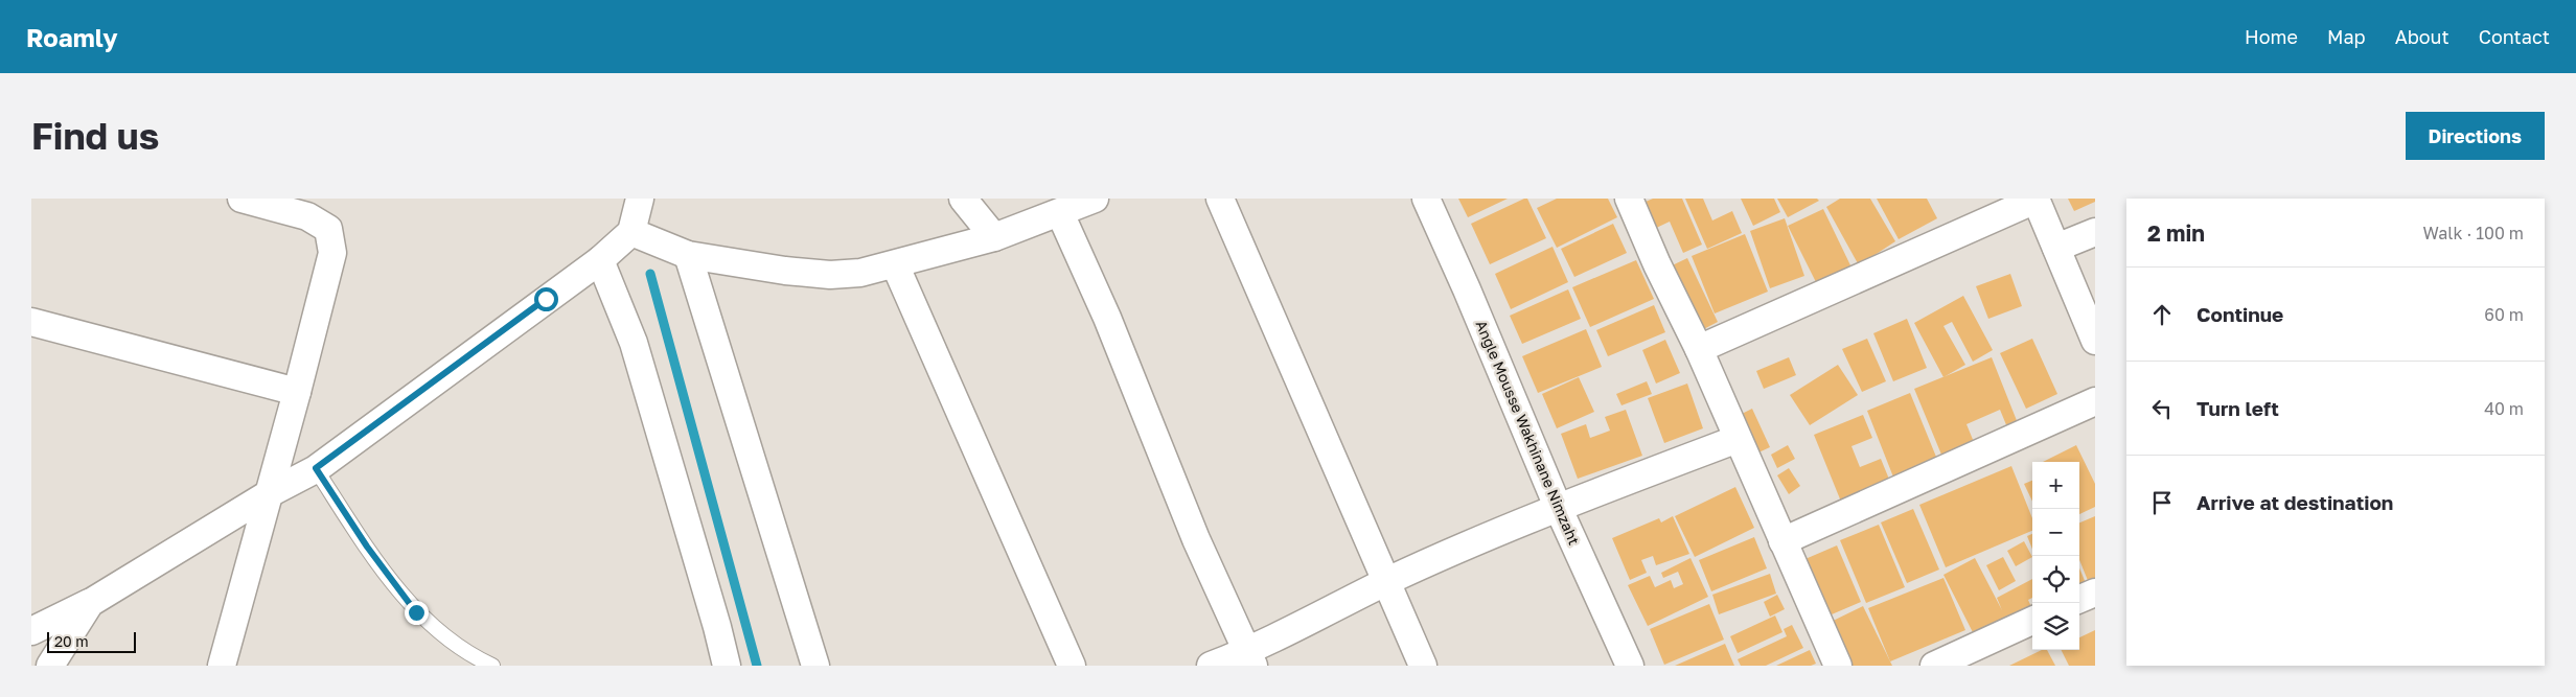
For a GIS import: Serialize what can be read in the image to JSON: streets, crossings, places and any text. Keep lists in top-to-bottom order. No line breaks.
{"streets":{"street":["Angle Mousse Wakhinane Nimzaht"]},"scale_bar":"20 m","page":{"header":"Roamly","nav":["Home","Map","About","Contact"],"buttons":"Directions","title":"Find us","heading":["2 min","Walk · 100 m"],"list":[["Continue","60 m"],["Turn left","40 m"],"Arrive at destination"],"map_buttons":["+","−"],"scale":"20 m"}}
